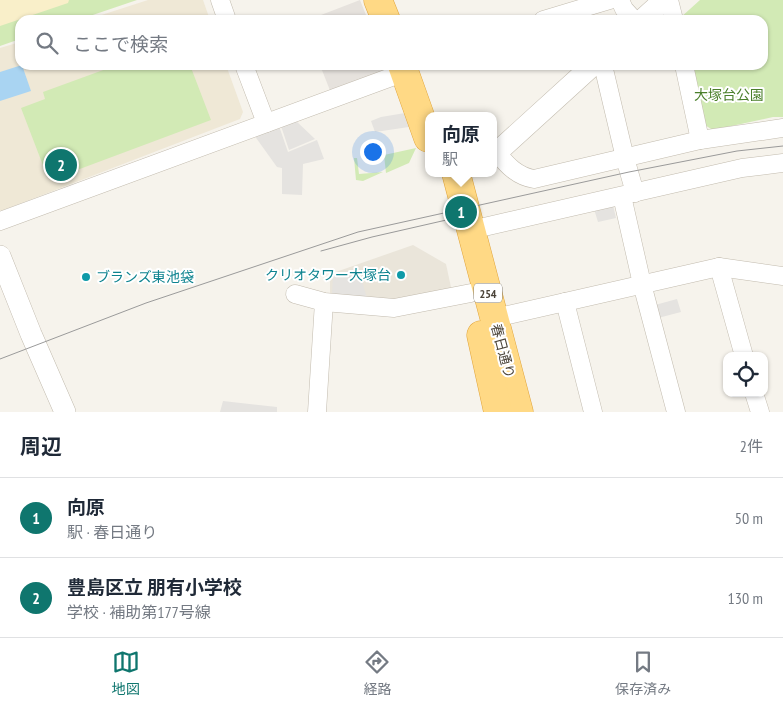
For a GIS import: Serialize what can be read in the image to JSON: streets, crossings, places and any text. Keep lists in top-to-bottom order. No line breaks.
{"streets":{"highway":["254","春日通り"]},"parks":["大塚台公園"],"places":["クリオタワー大塚台","ブランズ東池袋"],"page":{"search":"ここで検索","popup":["向原","駅"],"pins":["2","1"],"heading":["周辺","2件"],"list":[{"mark":"1","name":"向原","note":"駅 · 春日通り","value":"50 m"},{"mark":"2","name":"豊島区立 朋有小学校","note":"学校 · 補助第177号線","value":"130 m"}],"nav":["地図","経路","保存済み"]}}
